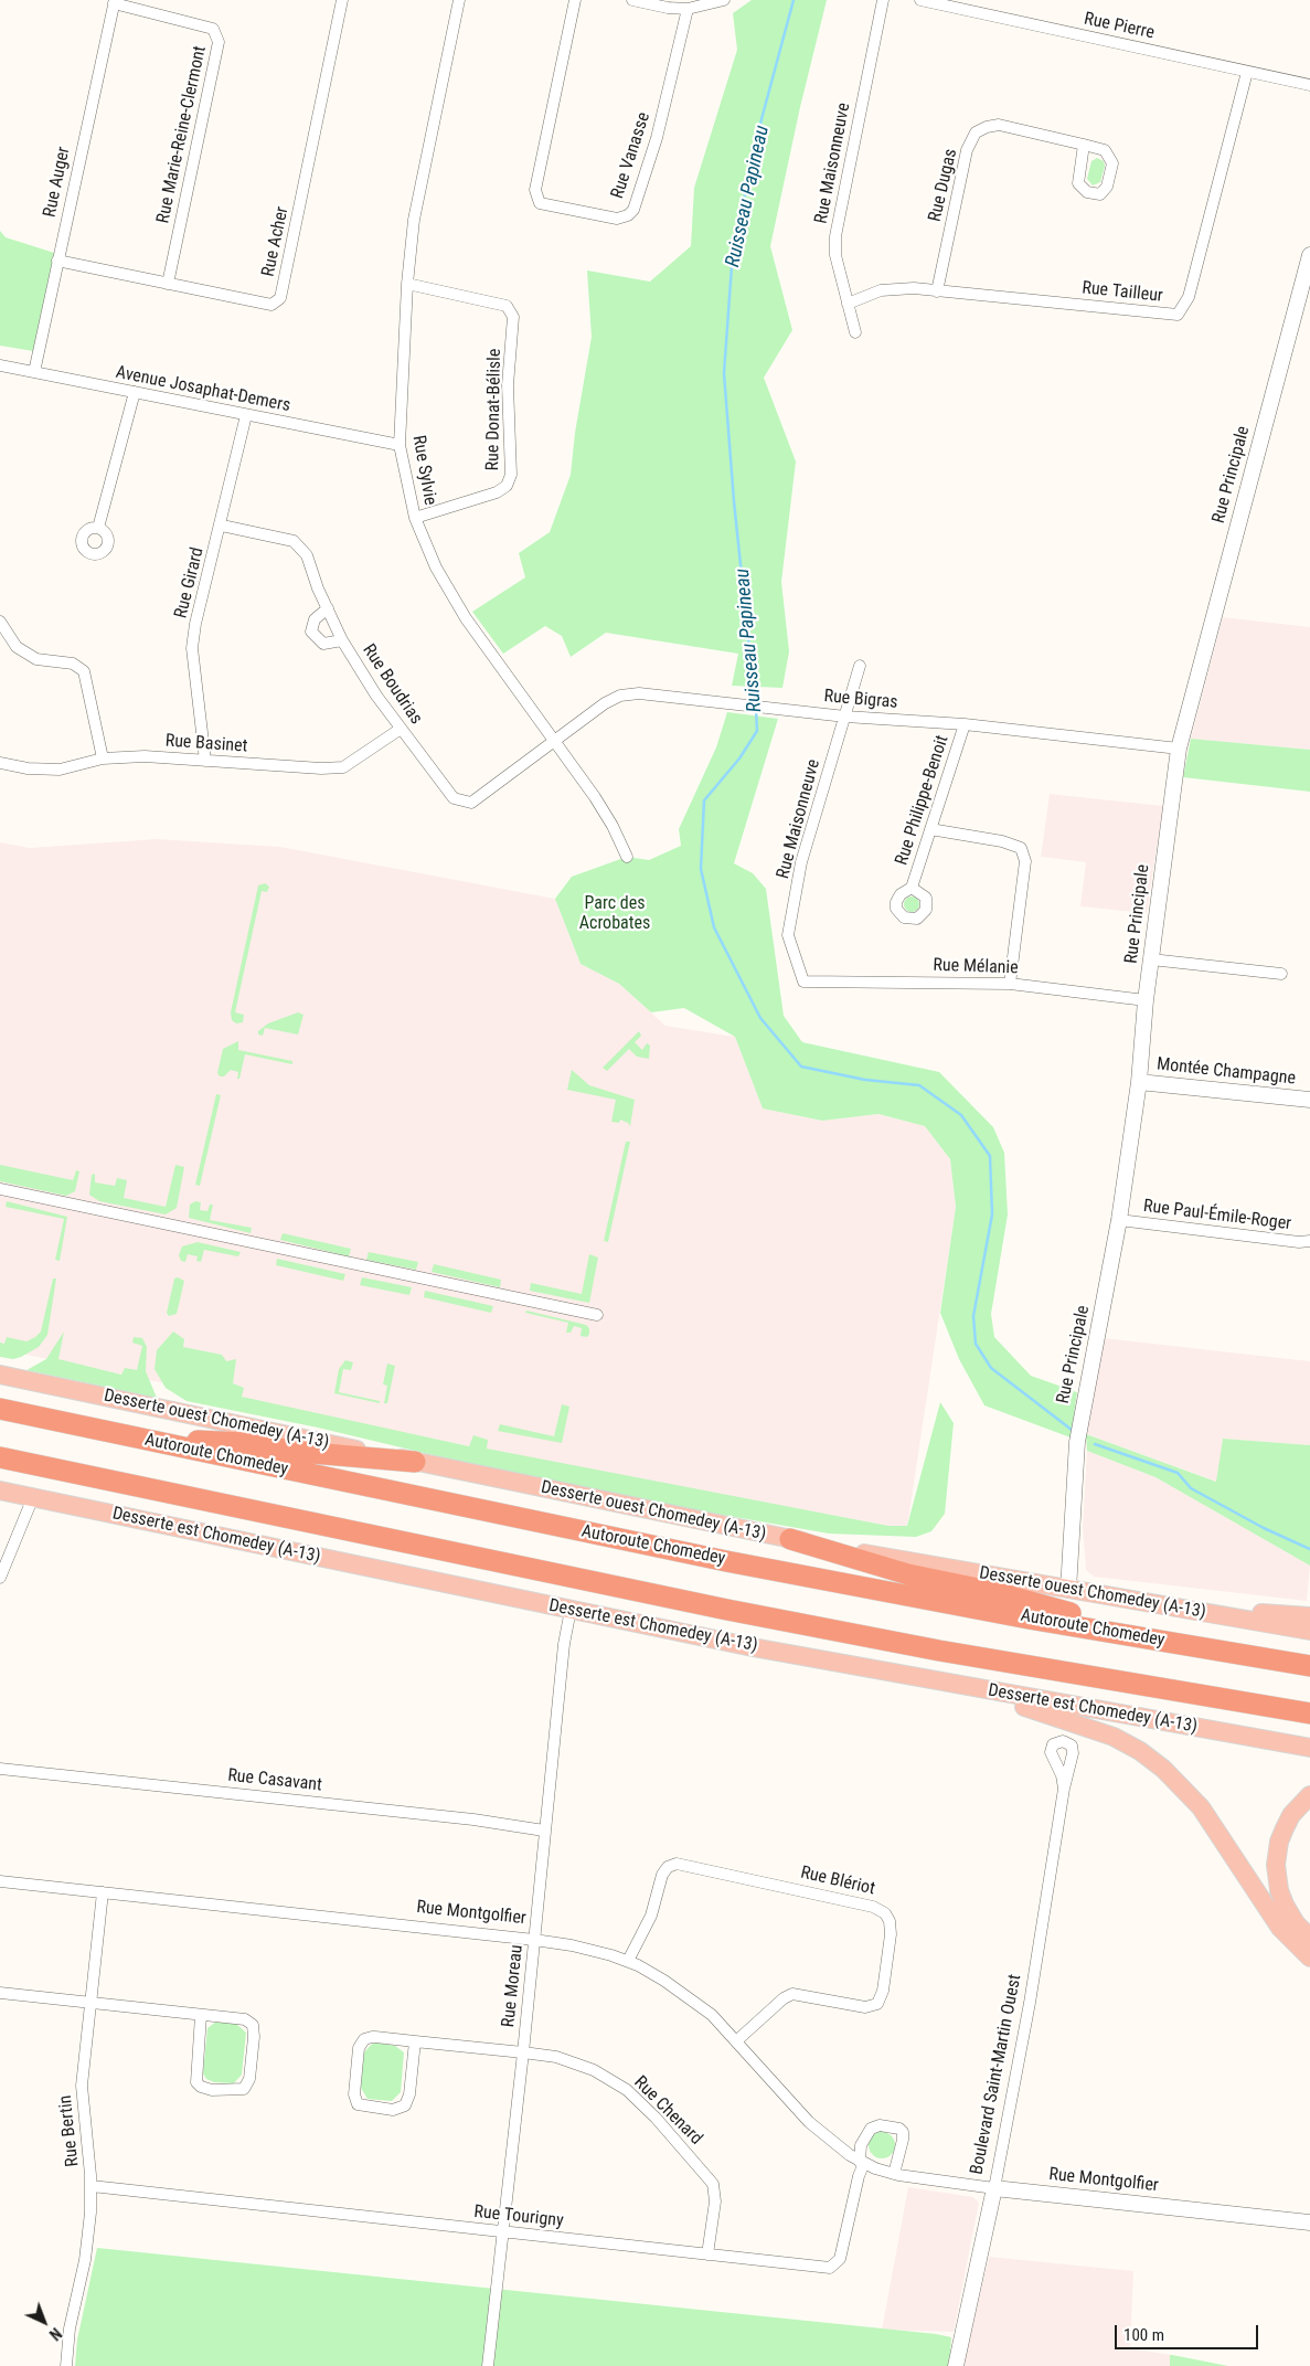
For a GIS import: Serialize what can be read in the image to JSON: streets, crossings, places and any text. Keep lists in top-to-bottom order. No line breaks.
{"streets":{"highway":["Autoroute Chomedey"],"main road":["Desserte ouest Chomedey (A-13)","Desserte est Chomedey (A-13)"],"street":["Rue Pierre","Rue Marie-Reine-Clermont","Rue Vanasse","Rue Maisonneuve","Rue Auger","Rue Dugas","Rue Acher","Rue Tailleur","Avenue Josaphat-Demers","Rue Donat-Bélisle","Rue Sylvie","Rue Principale","Rue Girard","Rue Boudrias","Rue Bigras","Rue Basinet","Rue Philippe-Benoit","Rue Mélanie","Montée Champagne","Rue Paul-Émile-Roger","Rue Casavant","Rue Blériot","Rue Montgolfier","Rue Moreau","Boulevard Saint-Martin Ouest","Rue Chenard","Rue Bertin","Rue Tourigny"]},"crossings":[["Rue Pierre","Rue Tailleur"],["Rue Marie-Reine-Clermont","Rue Auger"],["Rue Marie-Reine-Clermont","Rue Acher"],["Rue Maisonneuve","Rue Tailleur"],["Rue Maisonneuve","Rue Bigras"],["Rue Maisonneuve","Rue Mélanie"],["Rue Auger","Rue Acher"],["Rue Auger","Avenue Josaphat-Demers"],["Rue Dugas","Rue Tailleur"],["Avenue Josaphat-Demers","Rue Sylvie"],["Avenue Josaphat-Demers","Rue Girard"],["Rue Donat-Bélisle","Rue Sylvie"],["Rue Sylvie","Rue Boudrias"],["Rue Sylvie","Rue Bigras"],["Rue Principale","Rue Bigras"],["Rue Principale","Rue Mélanie"],["Rue Principale","Montée Champagne"],["Rue Principale","Rue Paul-Émile-Roger"],["Rue Principale","Desserte ouest Chomedey (A-13)"],["Rue Girard","Rue Boudrias"],["Rue Girard","Rue Basinet"],["Rue Boudrias","Rue Bigras"],["Rue Boudrias","Rue Basinet"],["Rue Bigras","Rue Philippe-Benoit"],["Desserte est Chomedey (A-13)","Rue Moreau"],["Rue Casavant","Rue Moreau"],["Rue Blériot","Rue Montgolfier"],["Rue Montgolfier","Rue Moreau"],["Rue Montgolfier","Boulevard Saint-Martin Ouest"],["Rue Montgolfier","Rue Bertin"],["Rue Montgolfier","Rue Tourigny"],["Rue Moreau","Rue Chenard"],["Rue Moreau","Rue Tourigny"],["Rue Chenard","Rue Tourigny"],["Rue Bertin","Rue Tourigny"]],"water":["Ruisseau Papineau"],"parks":["Parc des Acrobates"],"scale_bar":"100 m","north":"bottom right"}
